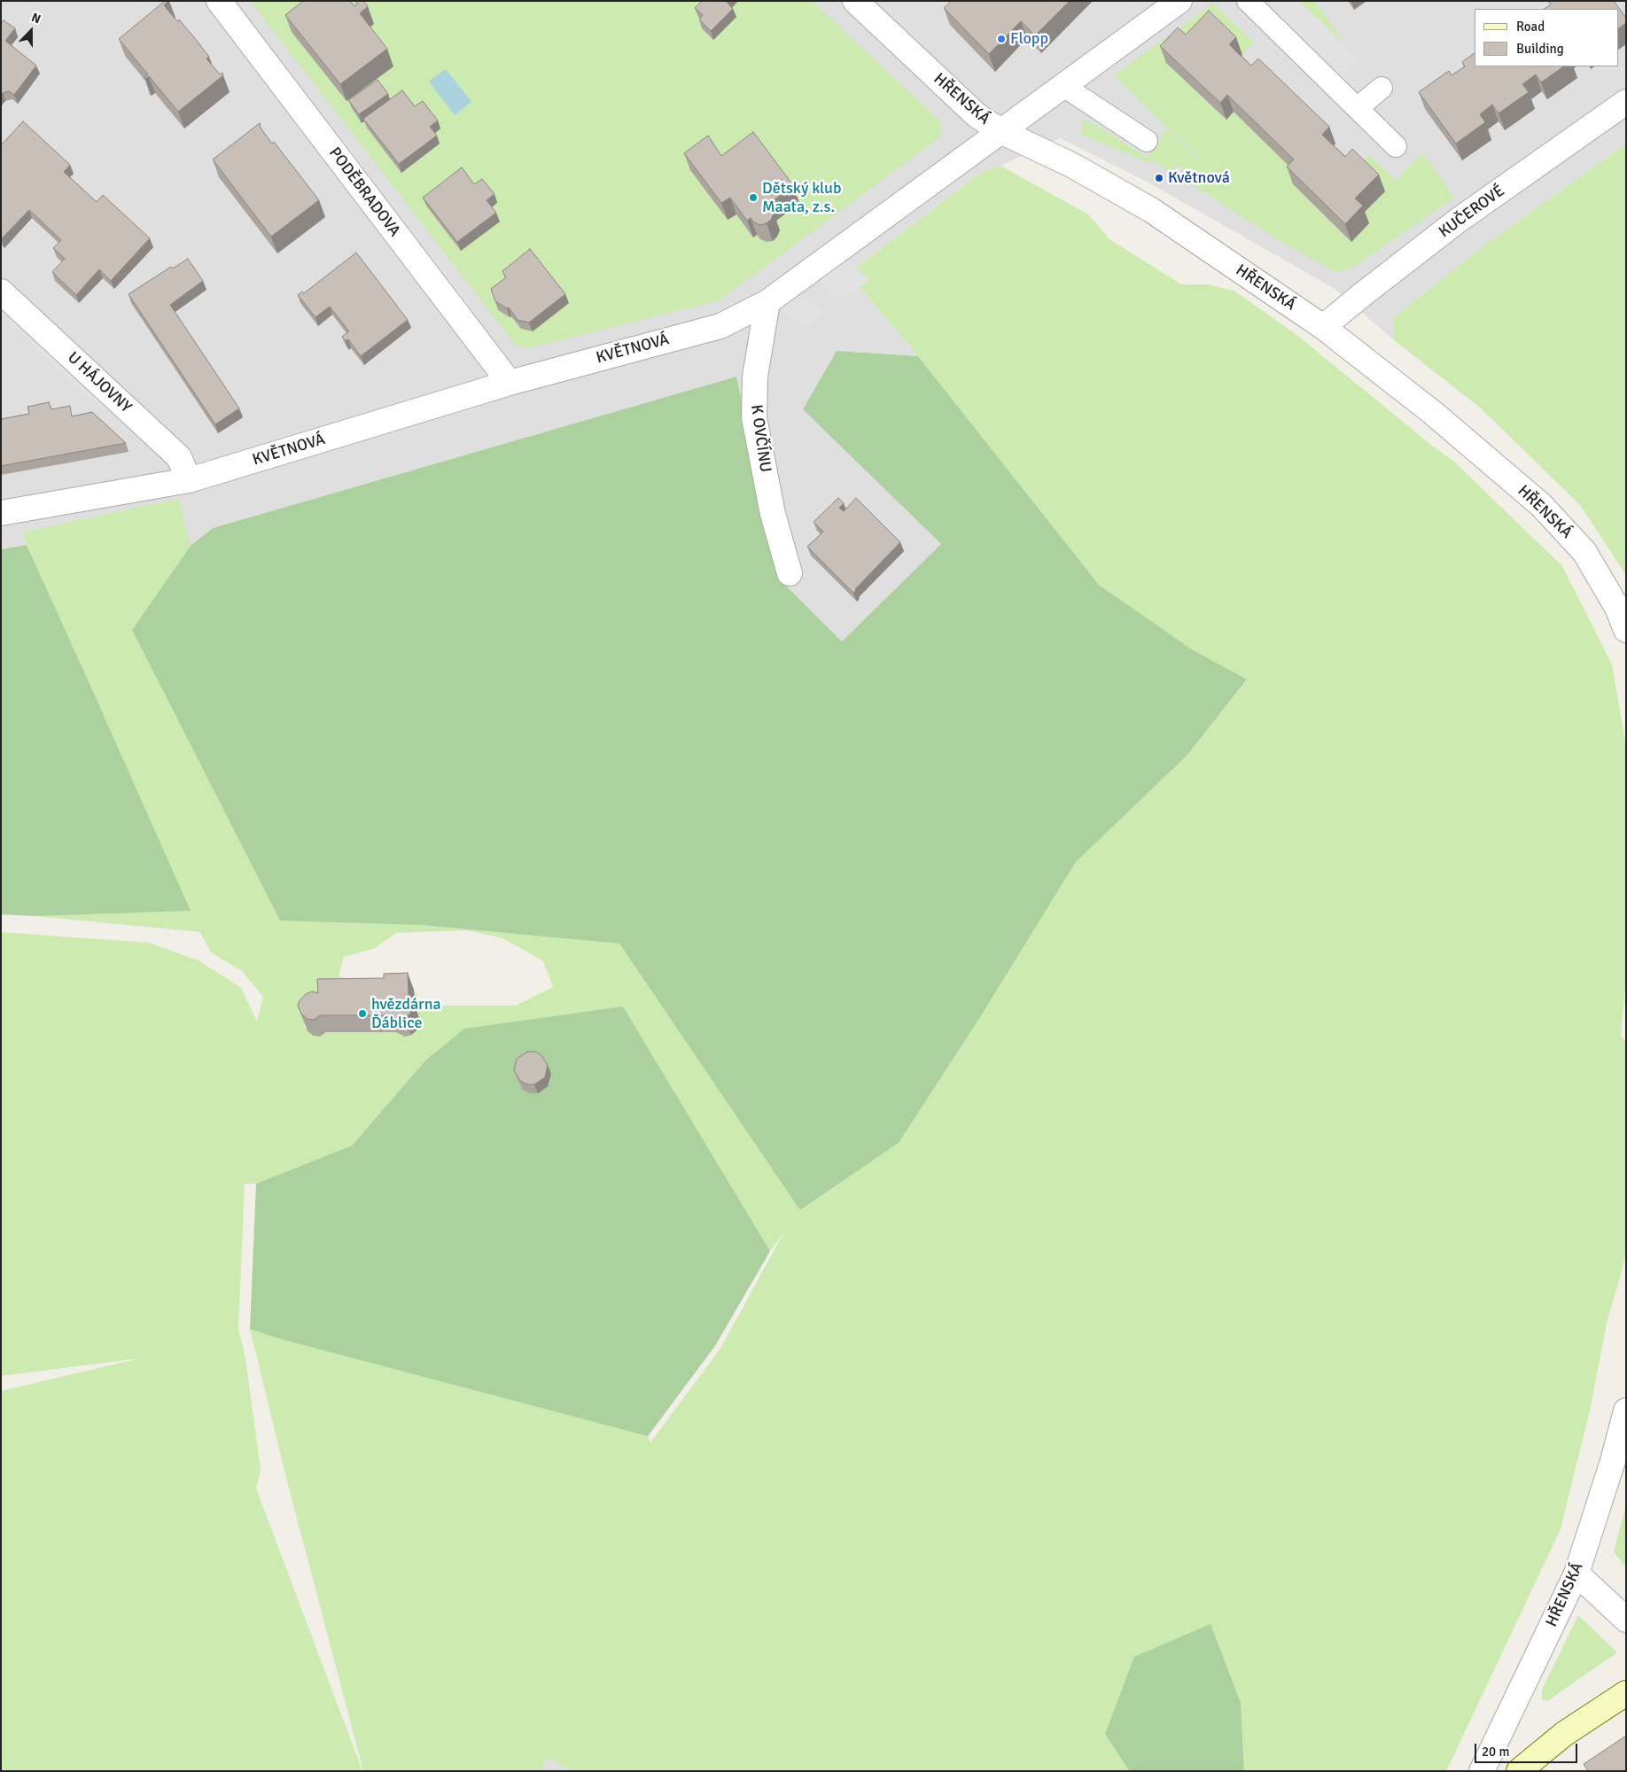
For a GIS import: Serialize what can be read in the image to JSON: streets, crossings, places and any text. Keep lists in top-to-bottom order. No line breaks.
{"streets":{"street":["HŘENSKÁ","PODĚBRADOVA","KUČEROVÉ","KVĚTNOVÁ","U HÁJOVNY","K OVČÍNU"]},"crossings":[["HŘENSKÁ","KUČEROVÉ"],["HŘENSKÁ","KVĚTNOVÁ"],["PODĚBRADOVA","KVĚTNOVÁ"],["KVĚTNOVÁ","U HÁJOVNY"],["KVĚTNOVÁ","K OVČÍNU"]],"places":["Flopp","Květnová","Dětský klub Maata, z.s.","hvězdárna Ďáblice"],"legend":["Road","Building"],"scale_bar":"20 m","north":"top"}
